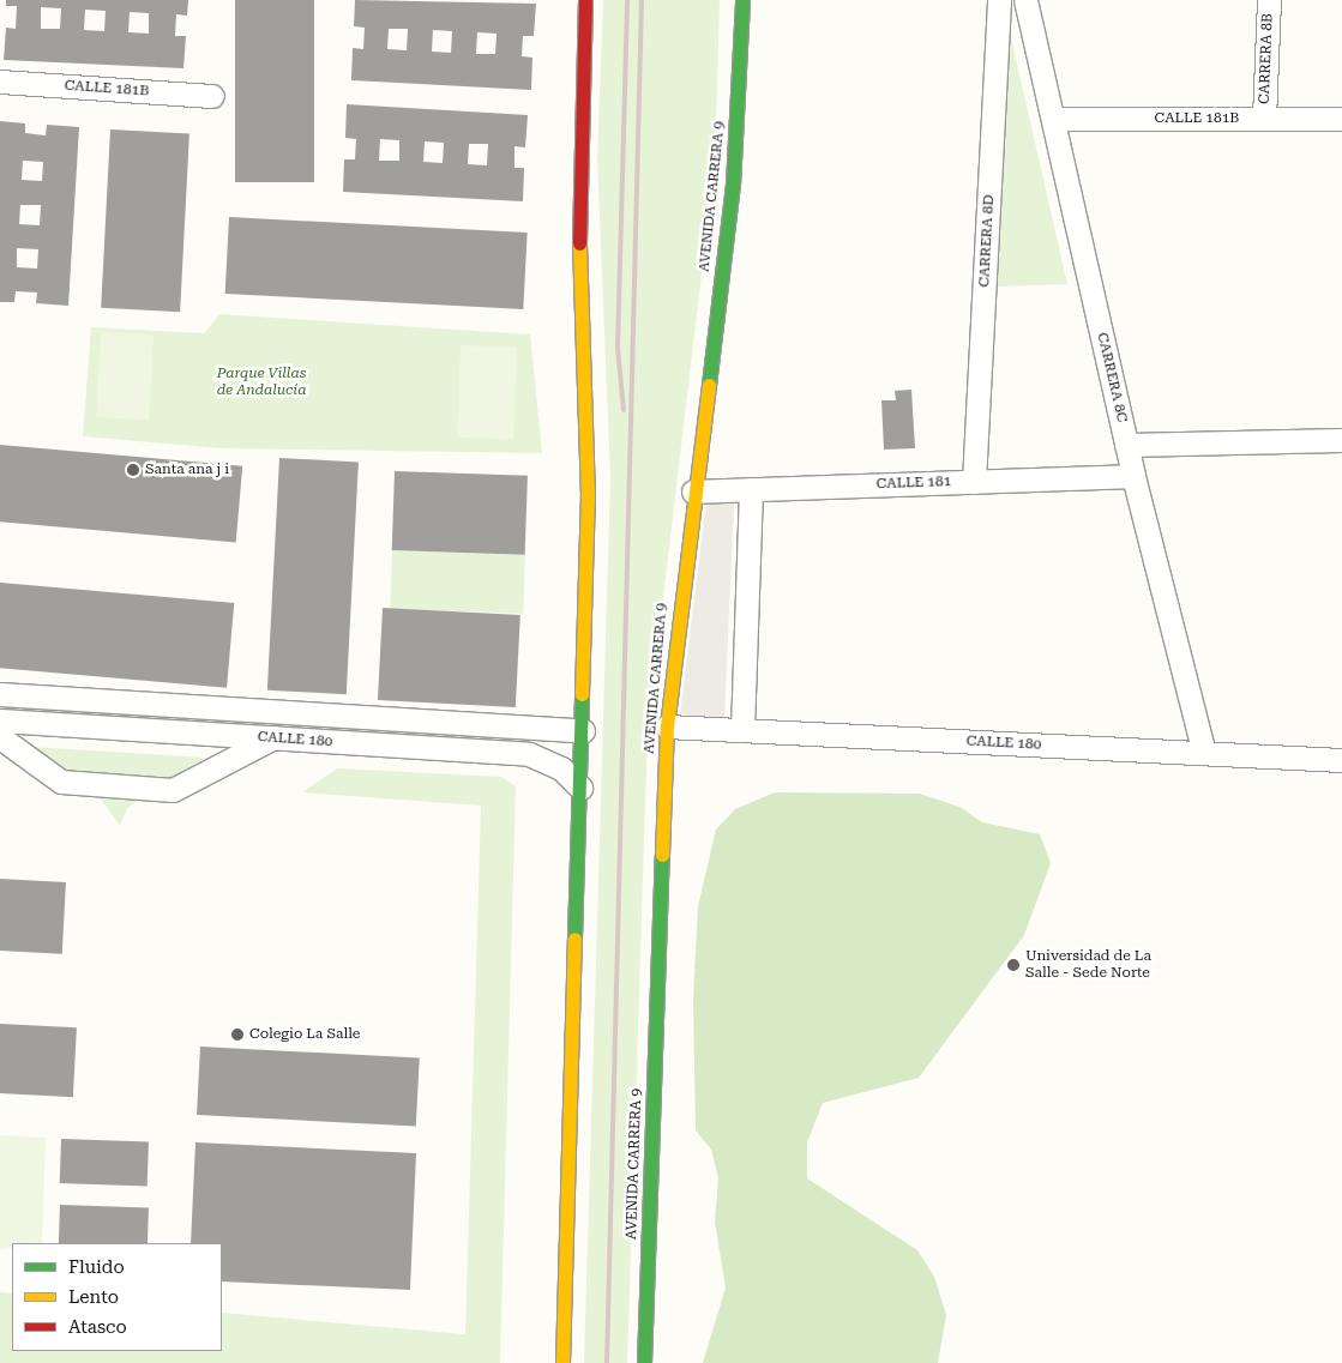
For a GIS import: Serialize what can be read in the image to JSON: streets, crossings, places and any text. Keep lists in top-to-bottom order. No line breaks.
{"streets":{"main road":["AVENIDA CARRERA 9"],"street":["CARRERA 8B","CALLE 181B","CARRERA 8D","CARRERA 8C","CALLE 181","CALLE 180"]},"crossings":[["CARRERA 8B","CALLE 181B"],["CALLE 181B","CARRERA 8C"],["AVENIDA CARRERA 9","CALLE 181"],["AVENIDA CARRERA 9","CALLE 180"],["CARRERA 8D","CALLE 181"],["CARRERA 8C","CALLE 181"],["CARRERA 8C","CALLE 180"]],"parks":["Parque Villas de Andalucía"],"places":["Santa ana j i","Universidad de La Salle - Sede Norte","Colegio La Salle"],"legend":["Fluido","Lento","Atasco"]}
